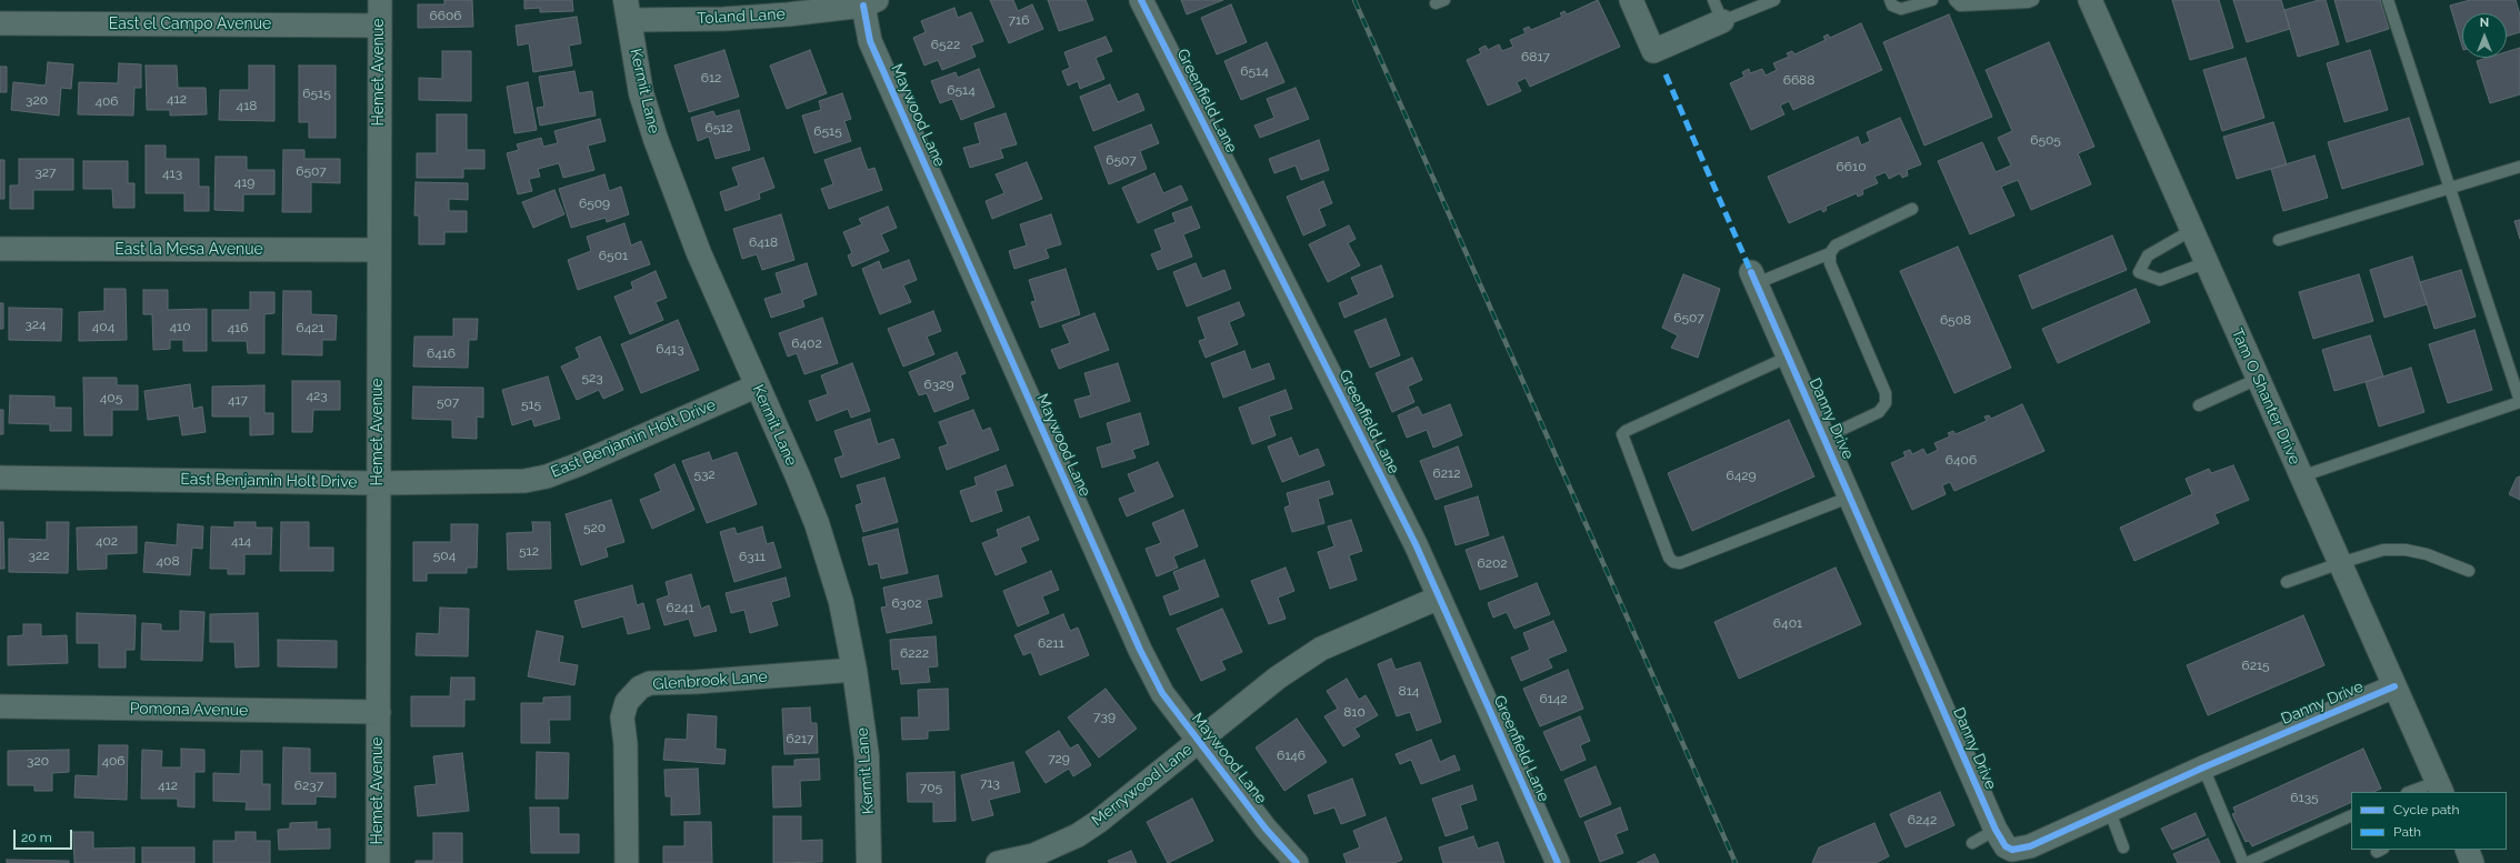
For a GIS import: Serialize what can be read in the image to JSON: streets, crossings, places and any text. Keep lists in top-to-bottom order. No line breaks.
{"streets":{"street":["Toland Lane","East el Campo Avenue","Hemet Avenue","Kermit Lane","Greenfield Lane","Maywood Lane","East la Mesa Avenue","Tam O Shanter Drive","Danny Drive","East Benjamin Holt Drive","Glenbrook Lane","Pomona Avenue","Merrywood Lane"]},"crossings":[["Toland Lane","Kermit Lane"],["Toland Lane","Maywood Lane"],["East el Campo Avenue","Hemet Avenue"],["Hemet Avenue","East la Mesa Avenue"],["Hemet Avenue","East Benjamin Holt Drive"],["Hemet Avenue","Pomona Avenue"],["Kermit Lane","East Benjamin Holt Drive"],["Kermit Lane","Glenbrook Lane"],["Greenfield Lane","Merrywood Lane"],["Maywood Lane","Merrywood Lane"],["Tam O Shanter Drive","Danny Drive"]],"house_numbers":["6606","716","6522","6817","6514","612","6688","6514","6515","412","320","406","418","6512","6515","6505","6507","6610","6507","327","413","419","6509","6418","6501","6507","6508","324","404","410","416","6421","6402","6413","6416","523","6329","423","405","417","507","515","6406","6212","532","6429","520","402","414","512","322","504","6311","408","6202","6302","6241","6401","6211","6222","6215","814","6142","810","739","6217","6146","729","320","406","713","412","6237","705","6135","6242"],"legend":["Cycle path","Path"],"scale_bar":"20 m","north":"top"}
